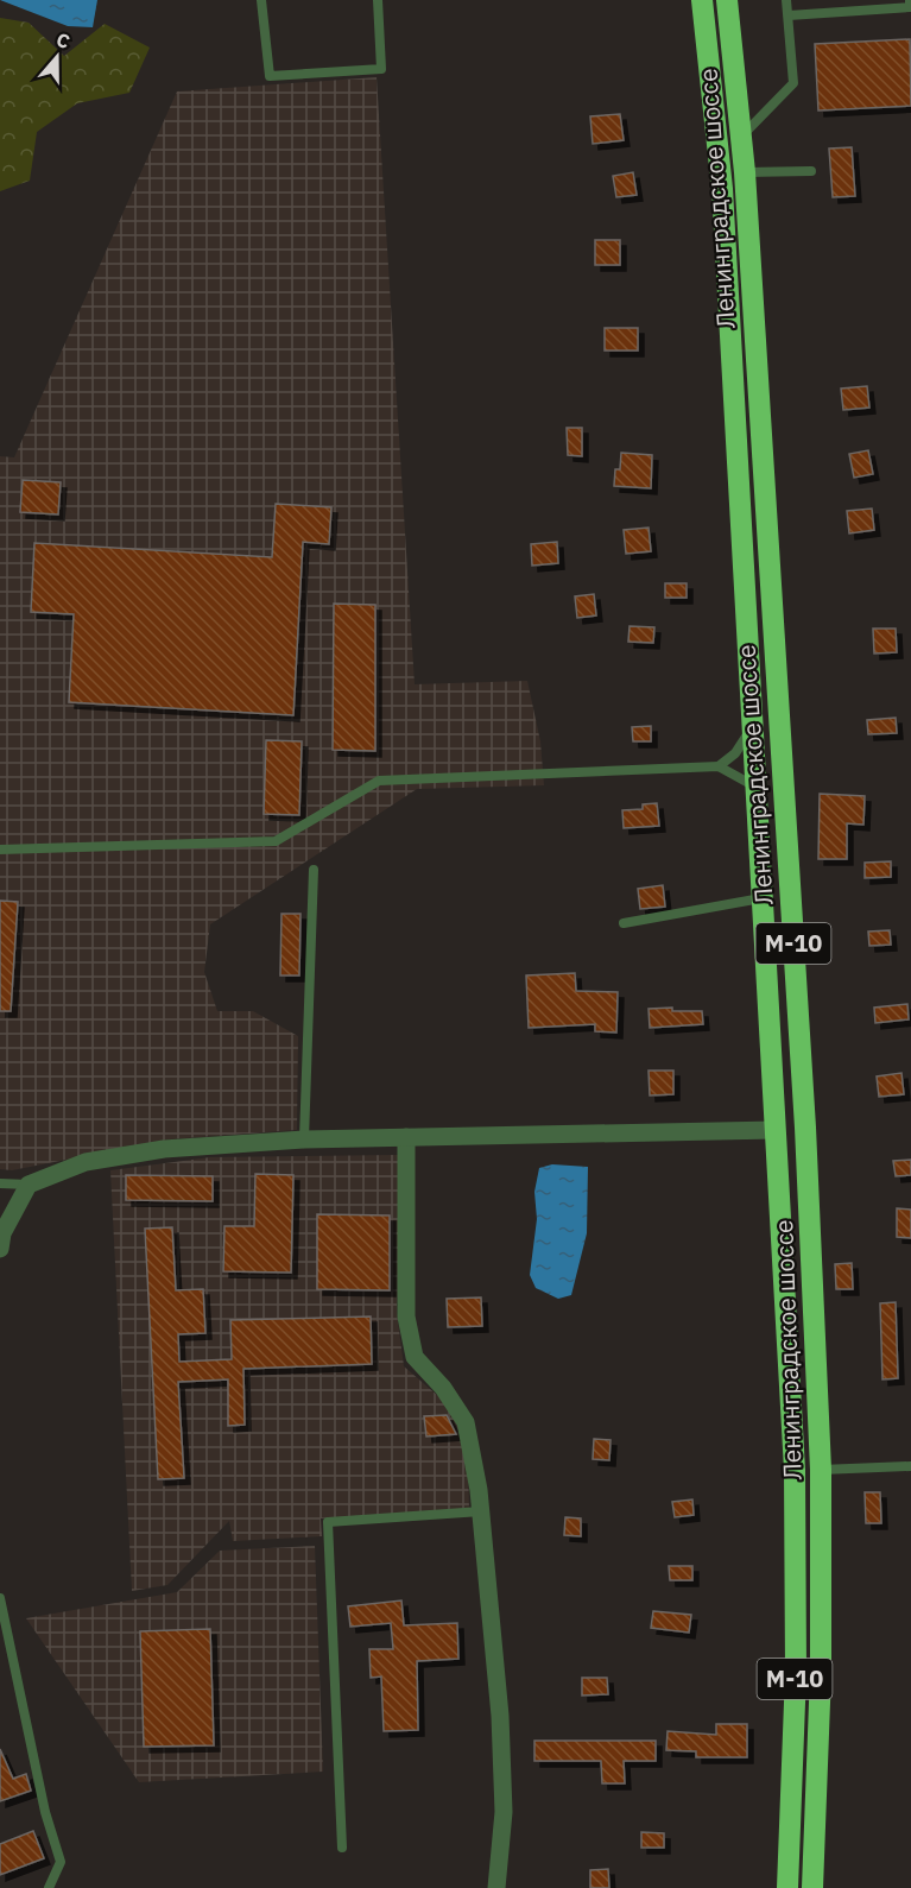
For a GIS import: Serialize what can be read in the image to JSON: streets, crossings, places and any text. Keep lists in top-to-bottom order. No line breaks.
{"streets":{"highway":["Ленинградское шоссе","М-10"]},"north":"top"}
